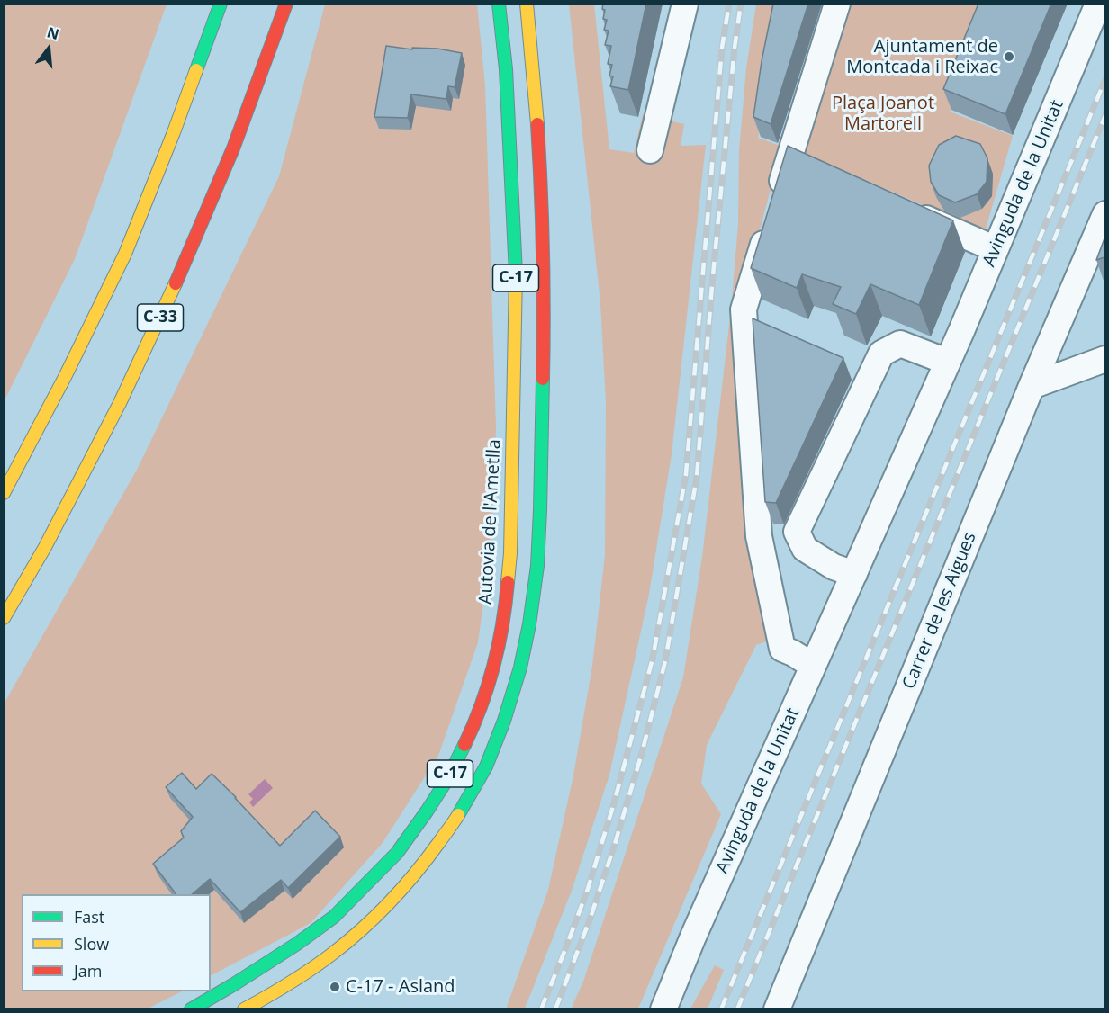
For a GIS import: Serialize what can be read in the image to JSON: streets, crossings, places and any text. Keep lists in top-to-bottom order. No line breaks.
{"streets":{"highway":["C-17","C-33","Autovia de l'Ametlla"],"street":["Avinguda de la Unitat","Carrer de les Aigues"]},"parks":["Plaça Joanot Martorell"],"places":["Ajuntament de Montcada i Reixac","C-17 - Asland"],"legend":["Fast","Slow","Jam"],"north":"top"}
